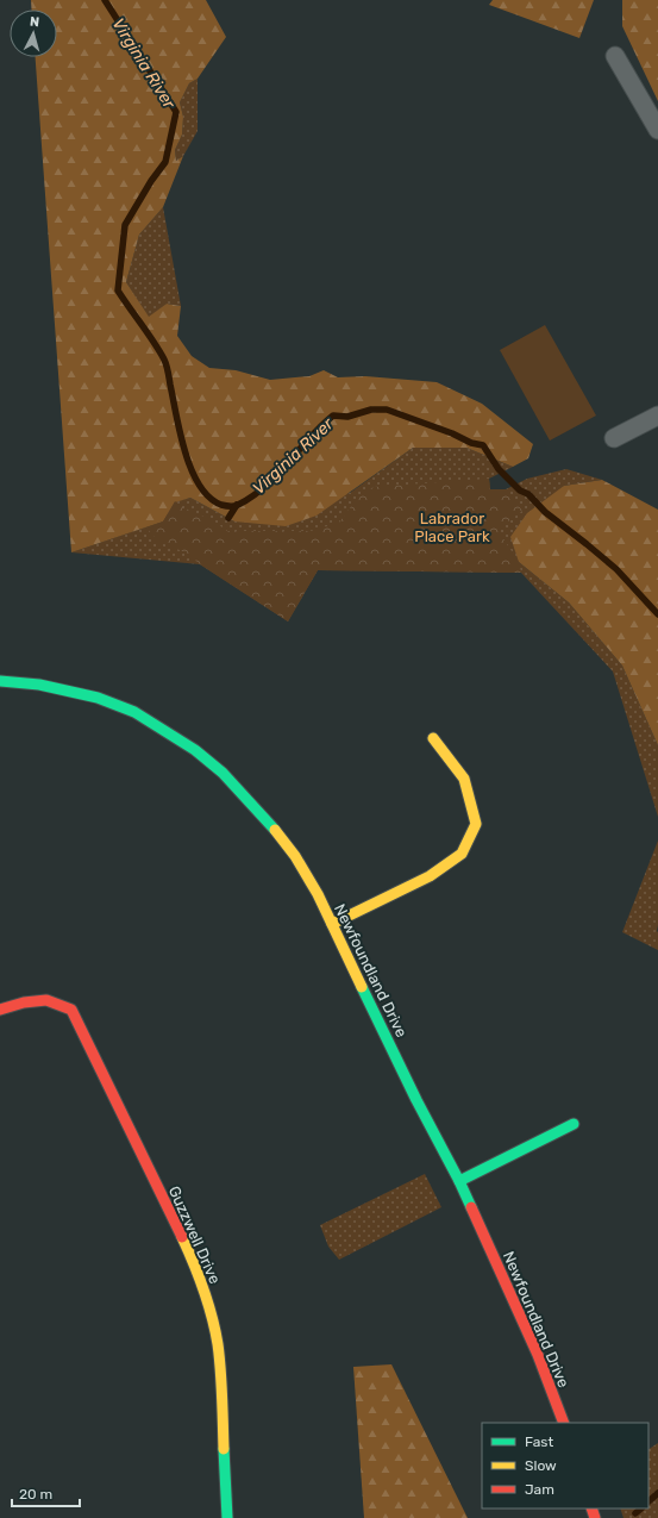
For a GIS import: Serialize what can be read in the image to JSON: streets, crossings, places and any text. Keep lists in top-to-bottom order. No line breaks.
{"streets":{"street":["Newfoundland Drive","Guzzwell Drive"]},"water":["Virginia River"],"parks":["Labrador Place Park"],"legend":["Fast","Slow","Jam"],"scale_bar":"20 m","north":"top"}
